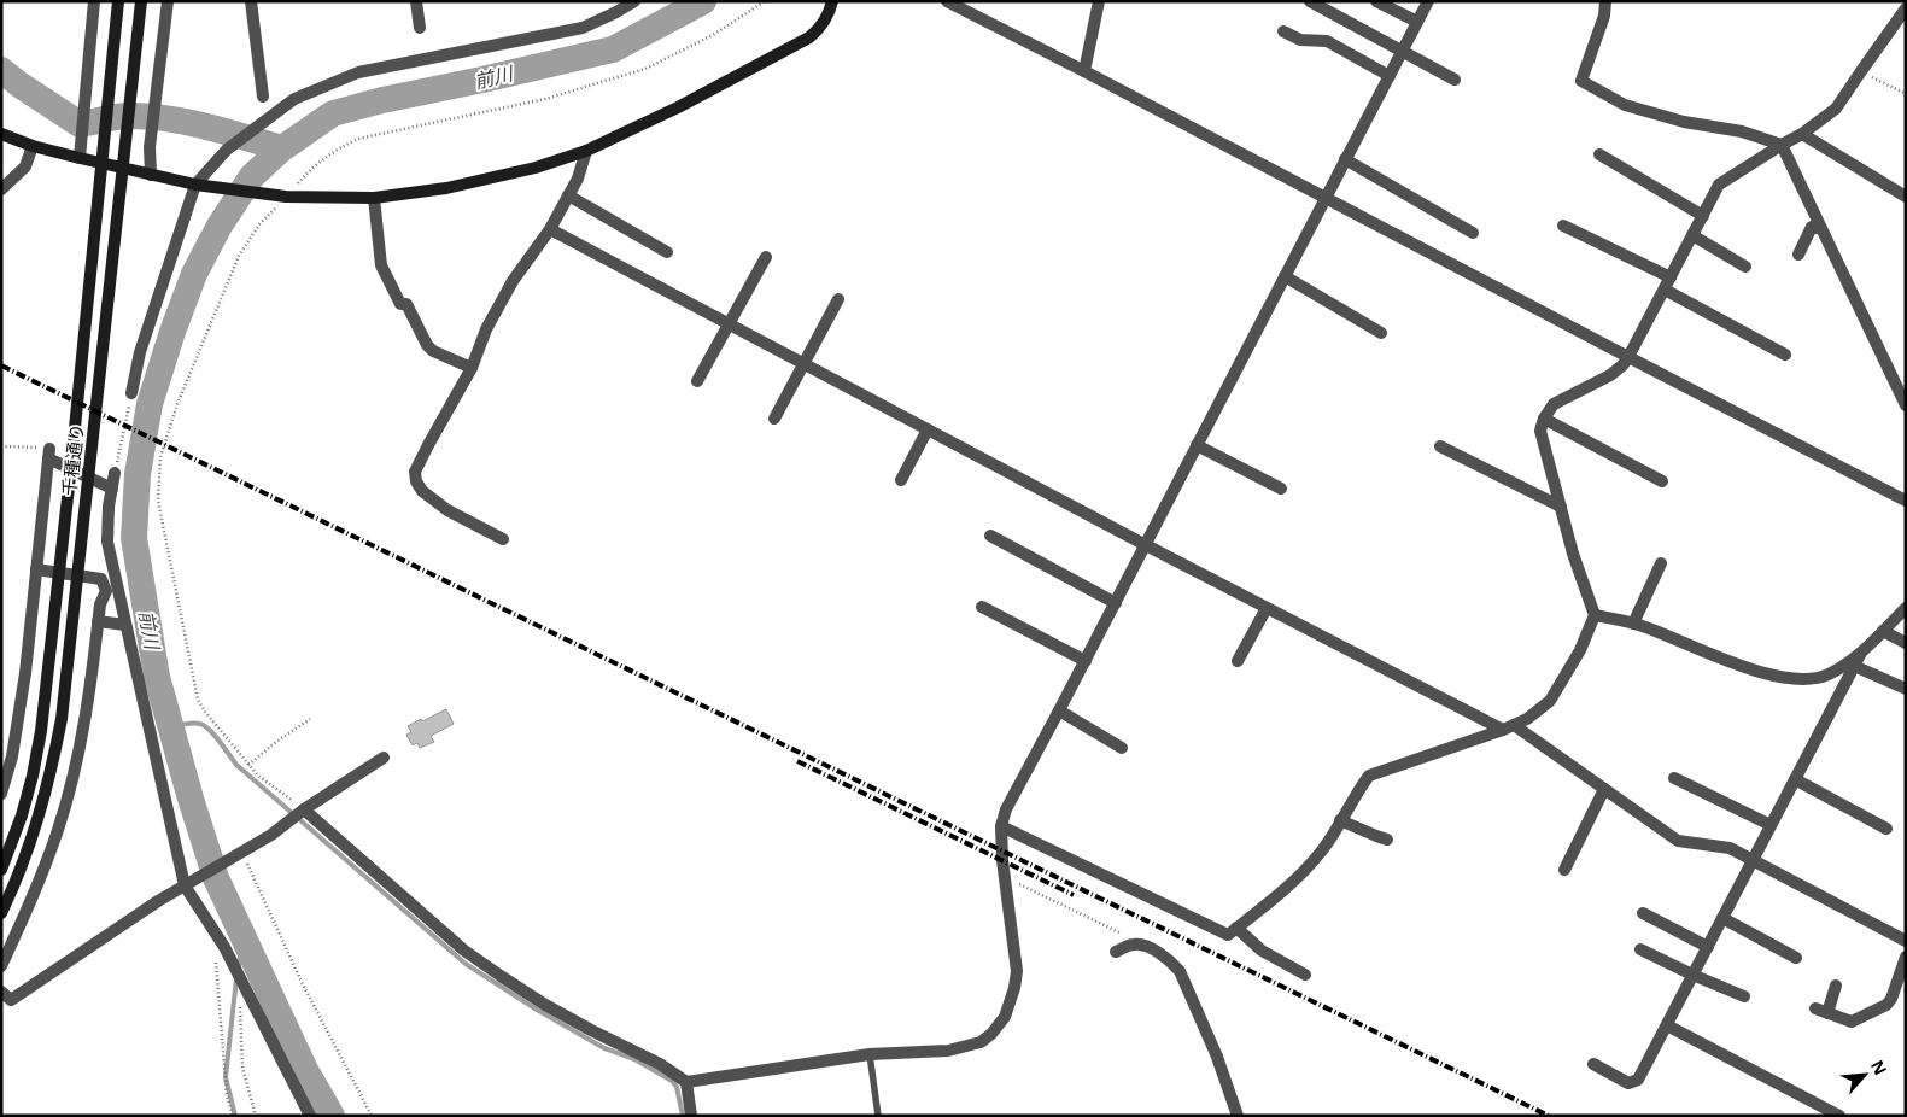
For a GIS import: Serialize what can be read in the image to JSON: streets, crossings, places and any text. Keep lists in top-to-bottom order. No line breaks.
{"streets":{"street":["千種通り"]},"water":["前川"],"north":"top right"}
